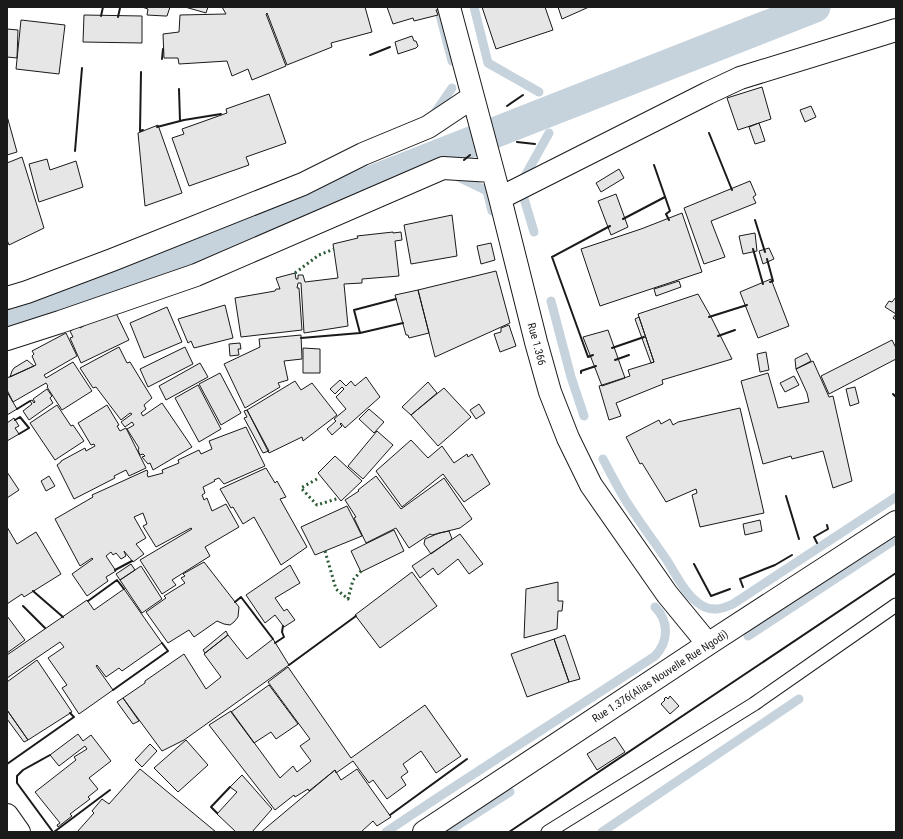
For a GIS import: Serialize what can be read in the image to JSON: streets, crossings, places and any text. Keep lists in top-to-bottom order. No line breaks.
{"streets":{"street":["Rue 1.366","Rue 1.376(Alias Nouvelle Rue Ngodi)"]},"crossings":[["Rue 1.366","Rue 1.376(Alias Nouvelle Rue Ngodi)"]]}
